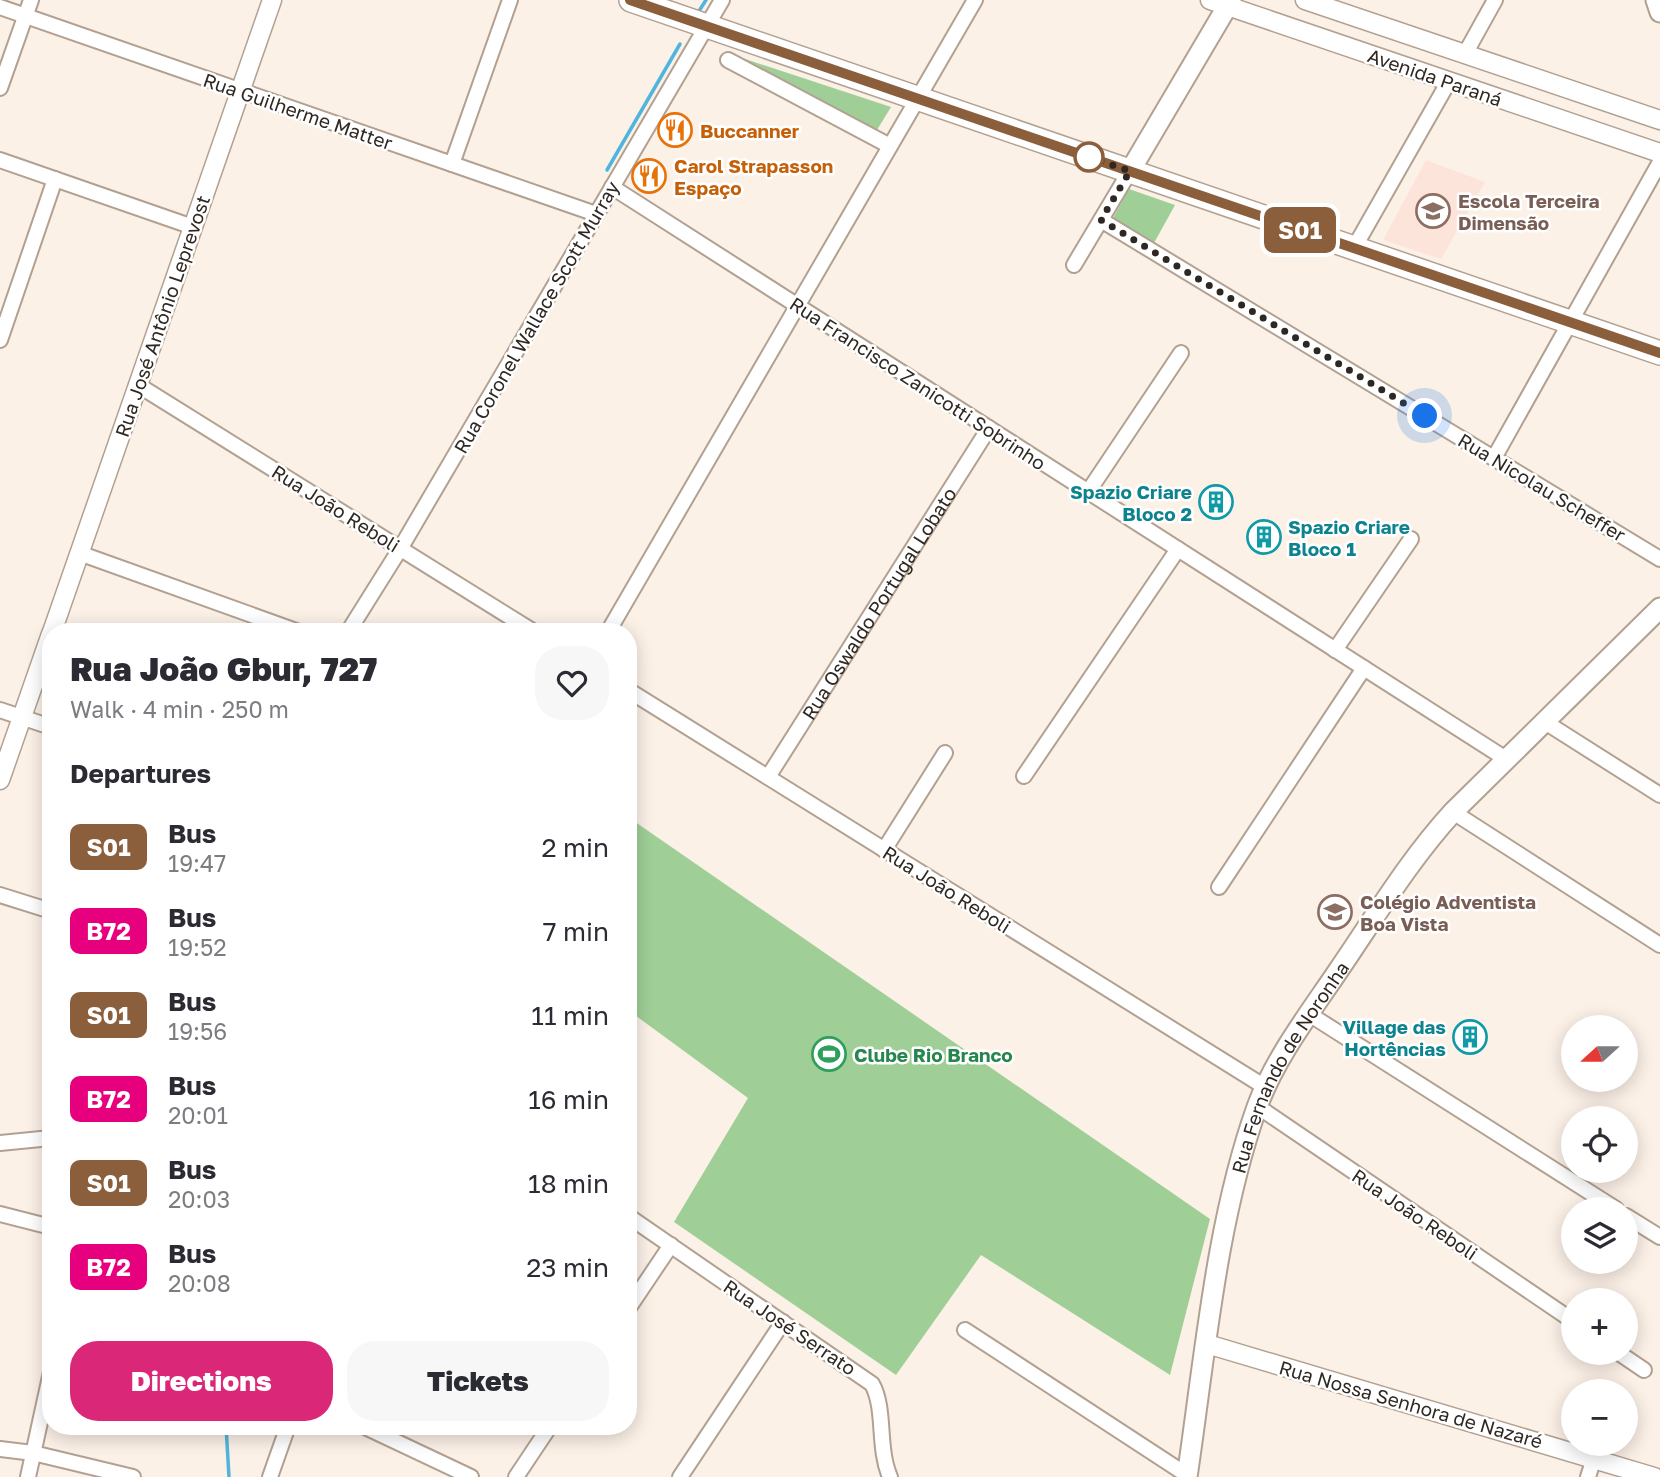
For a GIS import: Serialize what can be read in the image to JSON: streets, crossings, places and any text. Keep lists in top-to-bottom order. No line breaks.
{"streets":{"main road":["Rua Fernando de Noronha"],"street":["Avenida Paraná","Rua Guilherme Matter","Rua José Antônio Leprevost","Rua Coronel Wallace Scott Murray","Rua Francisco Zanicotti Sobrinho","Rua Nicolau Scheffer","Rua João Reboli","Rua Oswaldo Portugal Lobato","Rua José Serrato","Rua Nossa Senhora de Nazaré"]},"crossings":[["Rua Guilherme Matter","Rua José Antônio Leprevost"],["Rua Guilherme Matter","Rua Coronel Wallace Scott Murray"],["Rua José Antônio Leprevost","Rua João Reboli"],["Rua Coronel Wallace Scott Murray","Rua Francisco Zanicotti Sobrinho"],["Rua Coronel Wallace Scott Murray","Rua João Reboli"],["Rua Francisco Zanicotti Sobrinho","Rua Oswaldo Portugal Lobato"],["Rua Francisco Zanicotti Sobrinho","Rua Fernando de Noronha"],["Rua João Reboli","Rua Oswaldo Portugal Lobato"],["Rua João Reboli","Rua Fernando de Noronha"],["Rua Fernando de Noronha","Rua Nossa Senhora de Nazaré"]],"places":{"restaurant":["Buccanner","Carol Strapasson Espaço"],"school or university":["Escola Terceira Dimensão","Colégio Adventista Boa Vista"],"building":["Spazio Criare Bloco 2","Spazio Criare Bloco 1","Village das Hortências"],"sports":["Clube Rio Branco"]},"lines":["bus line S01"],"north":"left","page":{"on_map":"S01","heading":[["Rua João Gbur, 727","Walk · 4 min · 250 m"],"Departures"],"list":[{"mark":"S01","name":"Bus","note":"19:47","value":"2 min"},{"mark":"B72","name":"Bus","note":"19:52","value":"7 min"},{"mark":"S01","name":"Bus","note":"19:56","value":"11 min"},{"mark":"B72","name":"Bus","note":"20:01","value":"16 min"},{"mark":"S01","name":"Bus","note":"20:03","value":"18 min"},{"mark":"B72","name":"Bus","note":"20:08","value":"23 min"}],"map_buttons":["+","−"],"buttons":["Directions","Tickets"]}}
